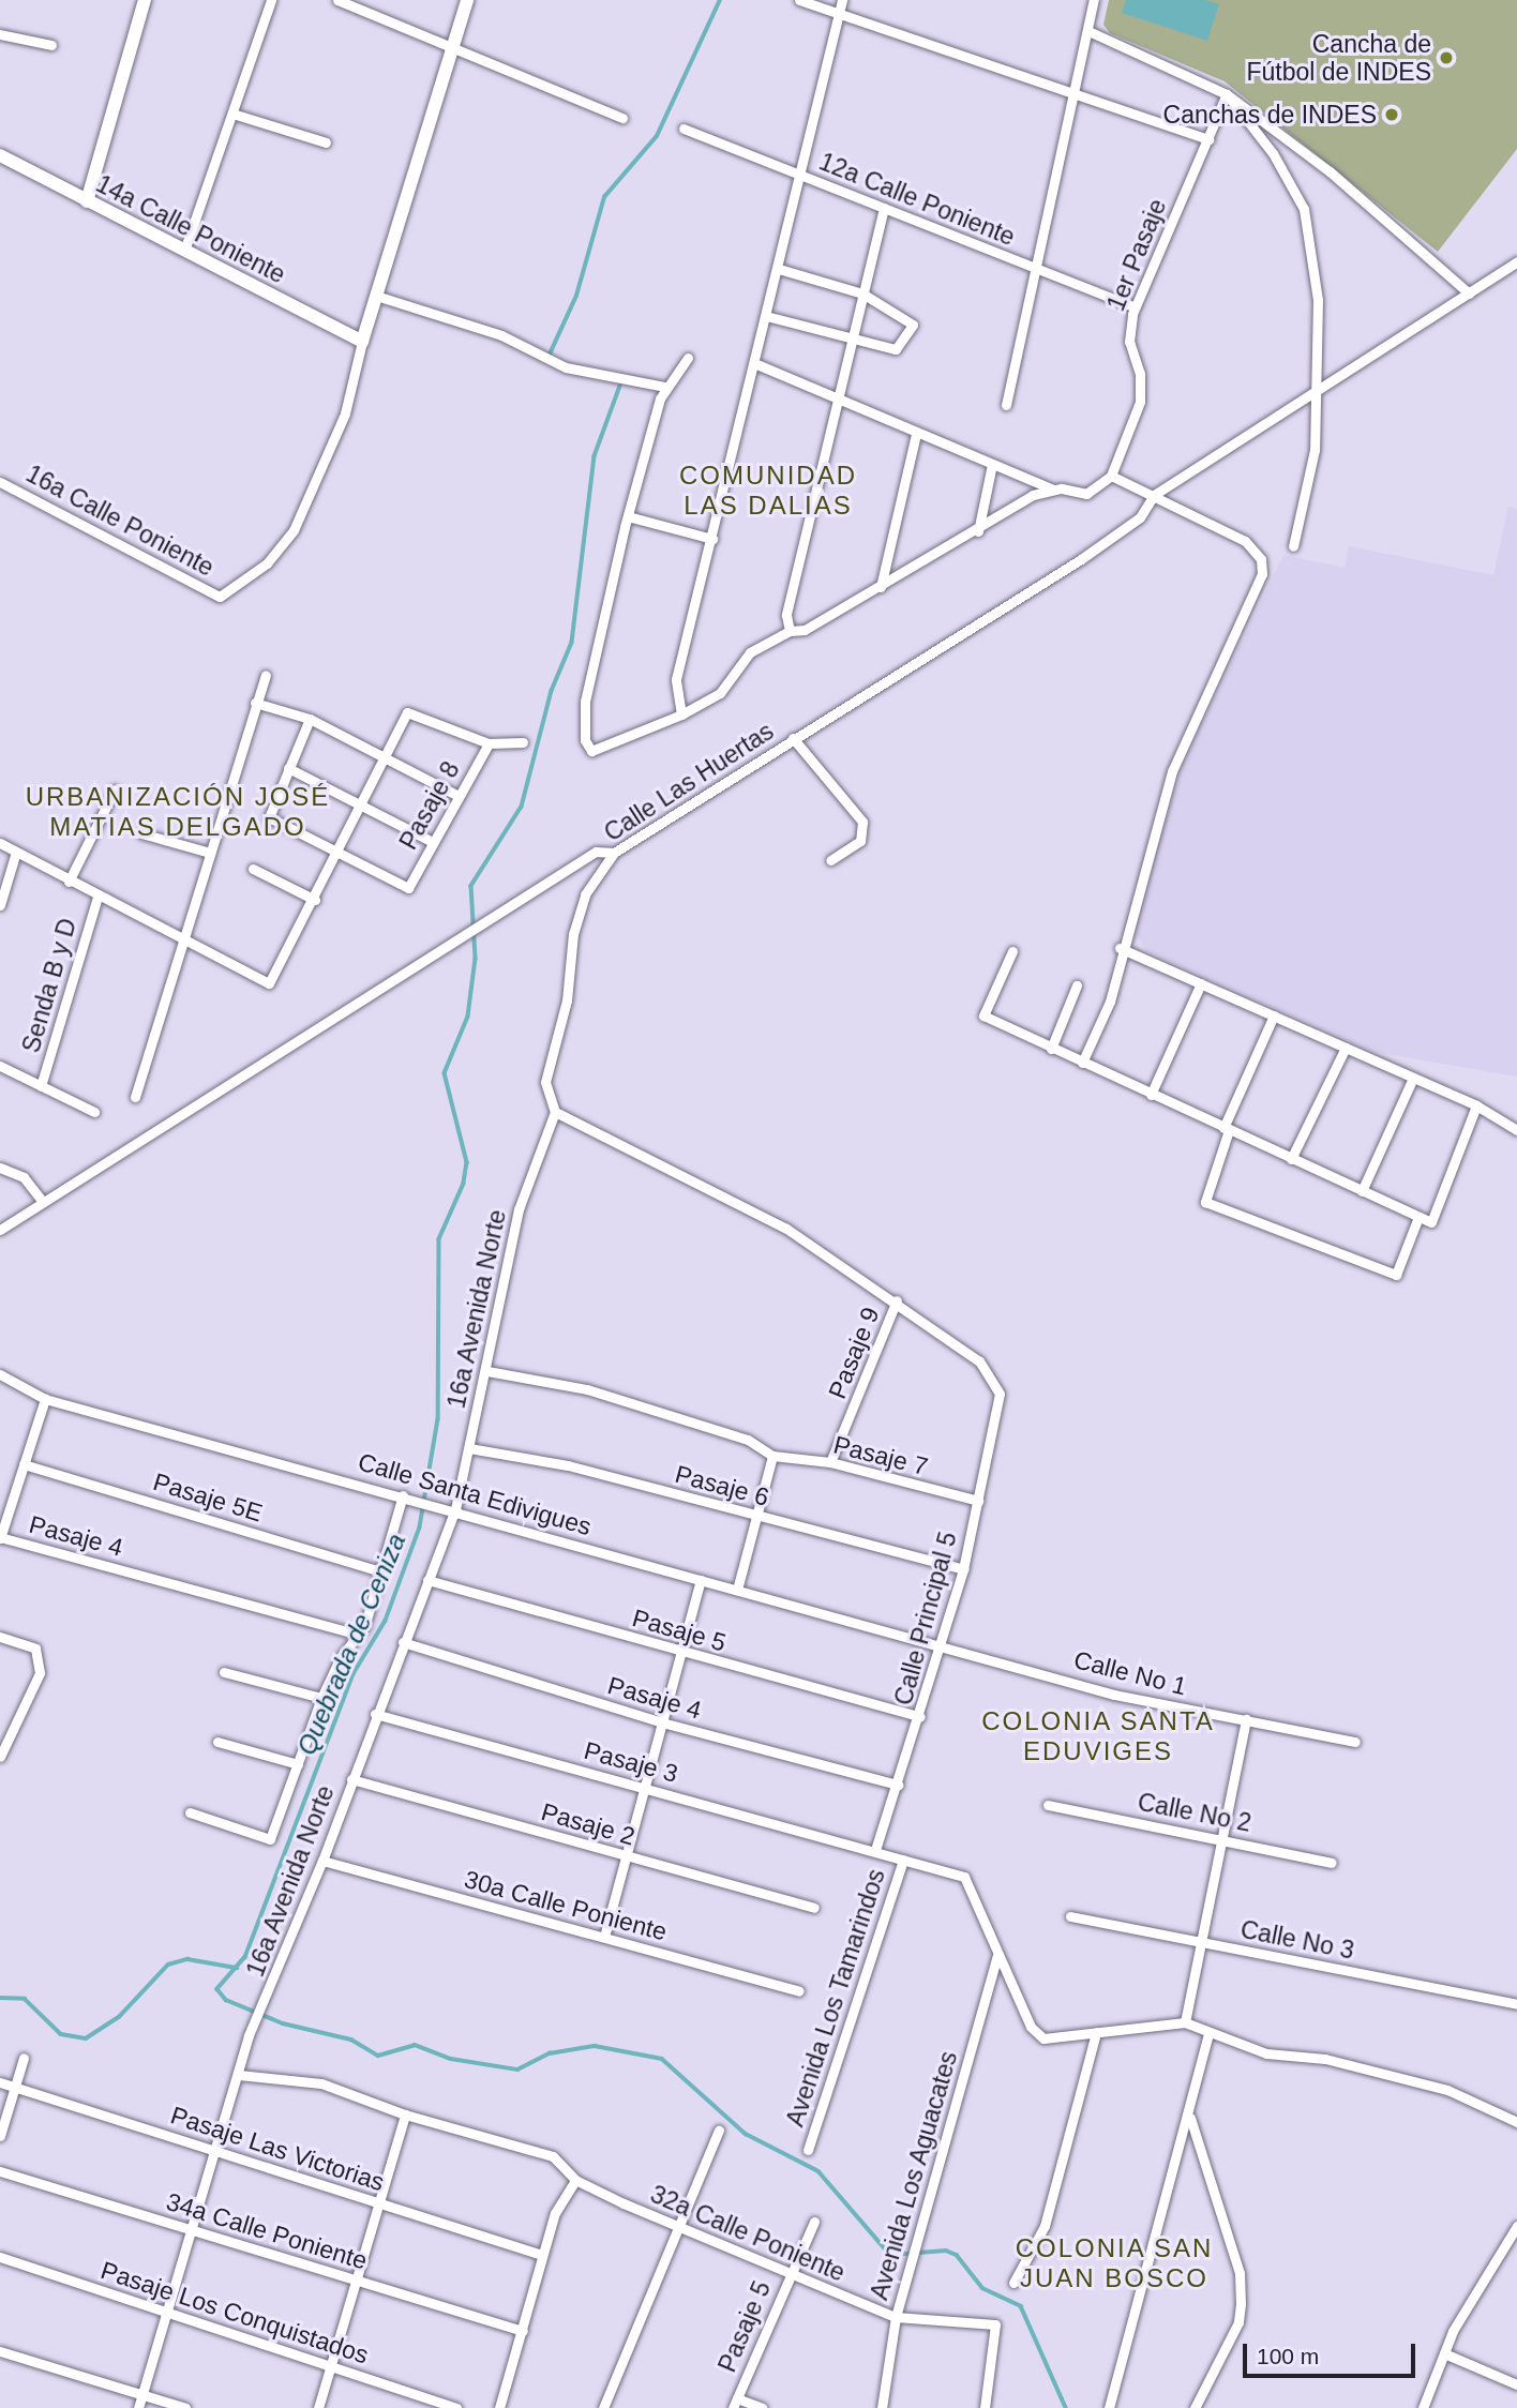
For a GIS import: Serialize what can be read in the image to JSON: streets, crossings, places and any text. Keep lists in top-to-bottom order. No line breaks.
{"streets":{"street":["12a Calle Poniente","14a Calle Poniente","1er Pasaje","16a Calle Poniente","Calle Las Huertas","Pasaje 8","Senda B y D","16a Avenida Norte","Pasaje 9","Pasaje 7","Pasaje 6","Calle Santa Edivigues","Pasaje 5E","Pasaje 4","Calle Principal 5","Pasaje 5","Calle No 1","Pasaje 3","Calle No 2","Pasaje 2","30a Calle Poniente","Calle No 3","Avenida Los Tamarindos","Pasaje Las Victorias","Avenida Los Aguacates","34a Calle Poniente","32a Calle Poniente","Pasaje Los Conquistados"]},"crossings":[["12a Calle Poniente","1er Pasaje"],["14a Calle Poniente","16a Calle Poniente"],["Calle Las Huertas","16a Avenida Norte"],["16a Avenida Norte","Pasaje 6"],["16a Avenida Norte","Calle Santa Edivigues"],["16a Avenida Norte","Pasaje 4"],["16a Avenida Norte","Pasaje 5"],["16a Avenida Norte","Pasaje 3"],["16a Avenida Norte","Pasaje 2"],["16a Avenida Norte","30a Calle Poniente"],["16a Avenida Norte","Pasaje Las Victorias"],["16a Avenida Norte","34a Calle Poniente"],["16a Avenida Norte","32a Calle Poniente"],["16a Avenida Norte","Pasaje Los Conquistados"],["Pasaje 9","Pasaje 7"],["Pasaje 9","Calle Principal 5"],["Pasaje 7","Calle Principal 5"],["Pasaje 6","Calle Principal 5"],["Calle Santa Edivigues","Calle Principal 5"],["Calle Santa Edivigues","Calle No 1"],["Pasaje 4","Calle Principal 5"],["Calle Principal 5","Pasaje 5"],["Calle Principal 5","Calle No 1"],["Calle Principal 5","Pasaje 3"],["Pasaje 5","32a Calle Poniente"],["Pasaje 3","Avenida Los Tamarindos"],["Pasaje 3","Avenida Los Aguacates"],["Avenida Los Aguacates","32a Calle Poniente"]],"districts":["COMUNIDAD LAS DALIAS","URBANIZACIÓN JOSÉ MATIAS DELGADO","COLONIA SANTA EDUVIGES","COLONIA SAN JUAN BOSCO"],"water":["Quebrada de Ceniza"],"places":["Cancha de Fútbol de INDES","Canchas de INDES"],"scale_bar":"100 m"}
